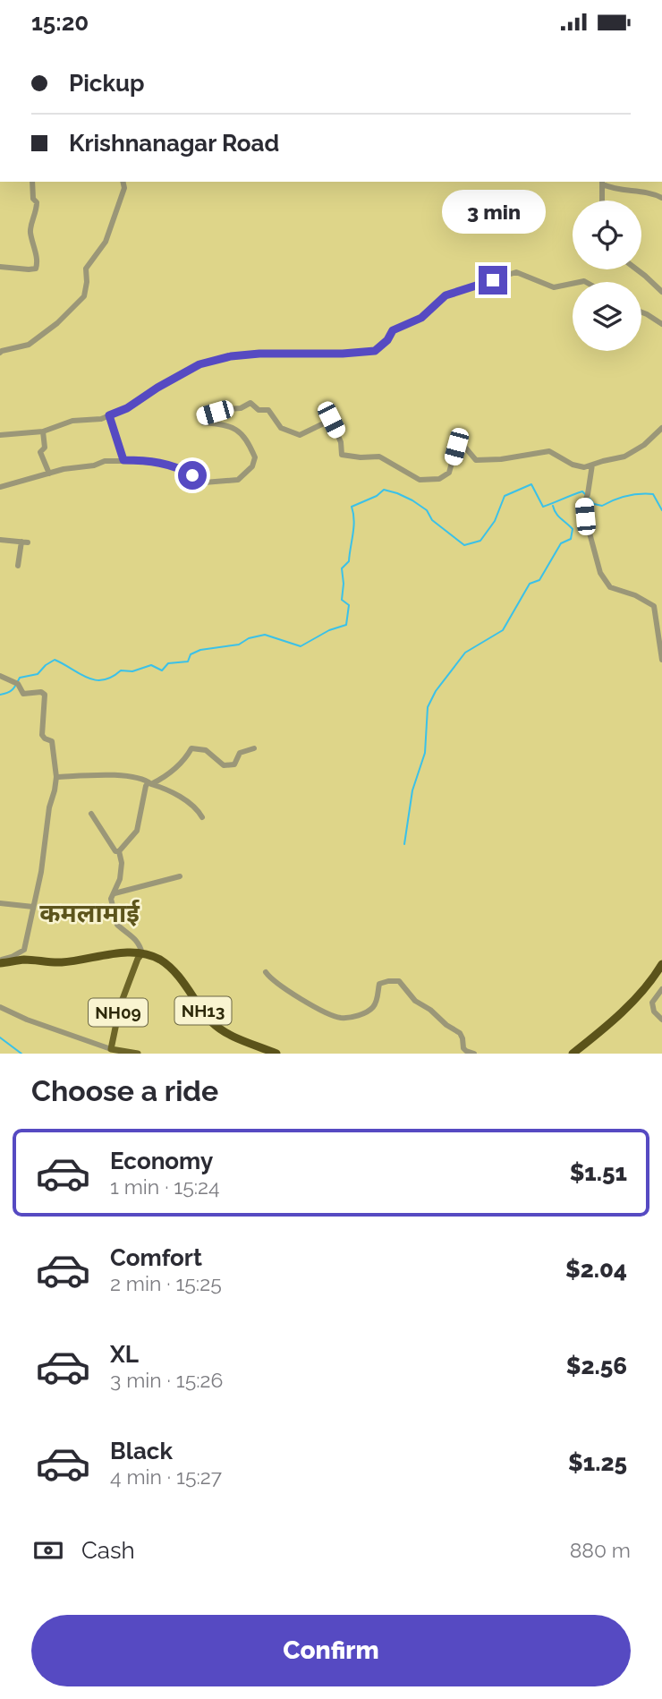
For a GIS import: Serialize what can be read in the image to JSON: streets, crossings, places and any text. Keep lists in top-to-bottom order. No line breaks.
{"streets":{"highway":["NH13"],"main road":["NH09"]},"crossings":[["NH13","NH09"]],"districts":["कमलामाई"],"page":{"status":"15:20","banner":["Pickup","Krishnanagar Road"],"bubble":"3 min","heading":"Choose a ride","list":[{"name":"Economy","note":"1 min · 15:24","value":"$1.51"},{"name":"Comfort","note":"2 min · 15:25","value":"$2.04"},{"name":"XL","note":"3 min · 15:26","value":"$2.56"},{"name":"Black","note":"4 min · 15:27","value":"$1.25"}],"pay":["Cash","880 m"],"buttons":"Confirm"}}
